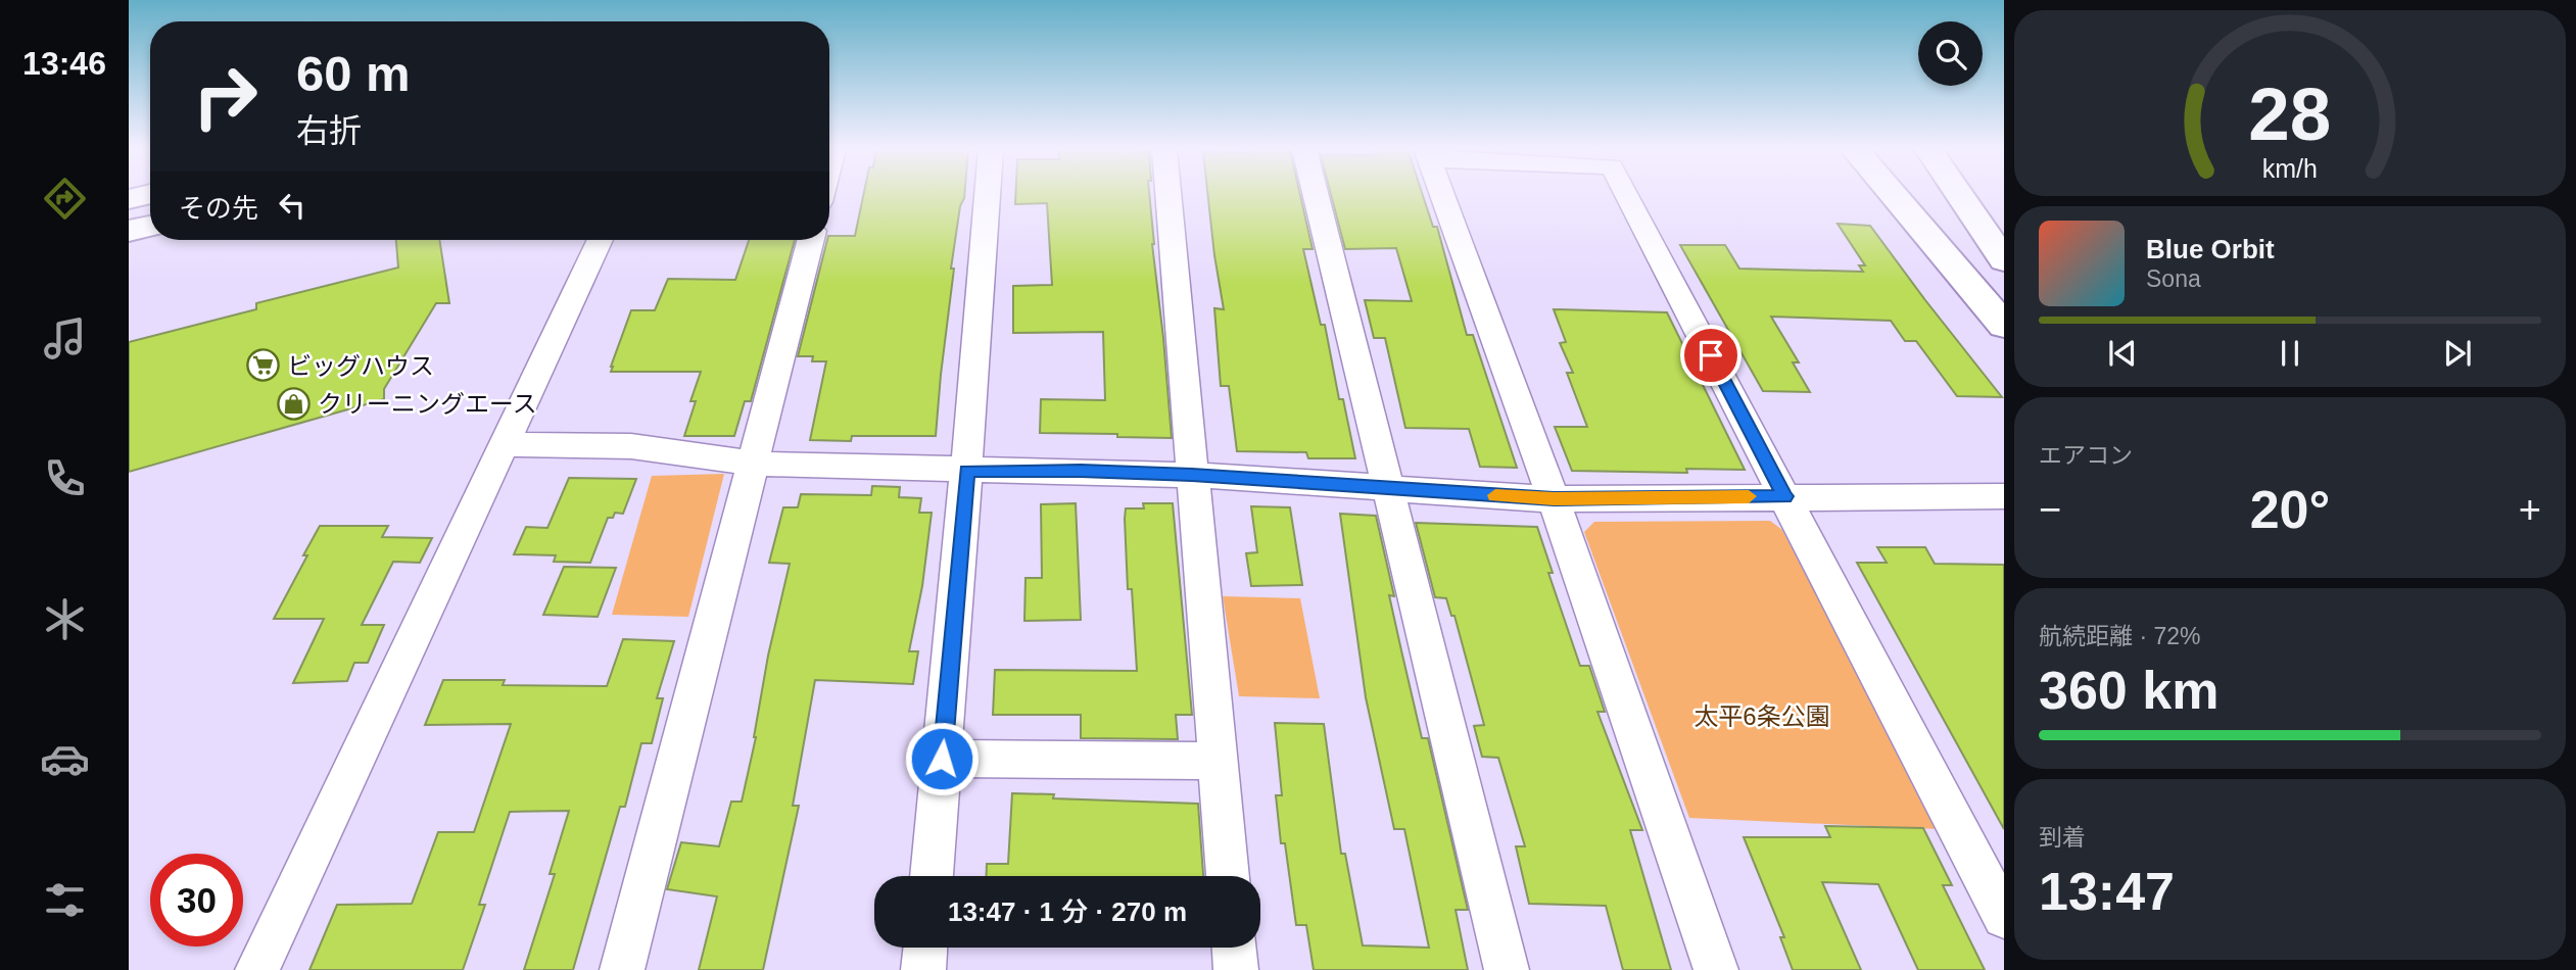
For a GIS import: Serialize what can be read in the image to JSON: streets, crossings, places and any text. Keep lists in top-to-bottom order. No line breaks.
{"parks":["太平6条公園"],"places":{"supermarket":["ビッグハウス"],"shop":["クリーニングエース"]},"page":{"tabs":"13:46","turn":["60 m","右折"],"then":"その先","song":["Blue Orbit","Sona"],"tile":["エアコン",["航続距離 · 72%","360 km"],["到着","13:47"]],"heat":["−","20°","+"],"limit":"30","trip":"13:47 · 1 分 · 270 m","gauge":["28","km/h"]}}
